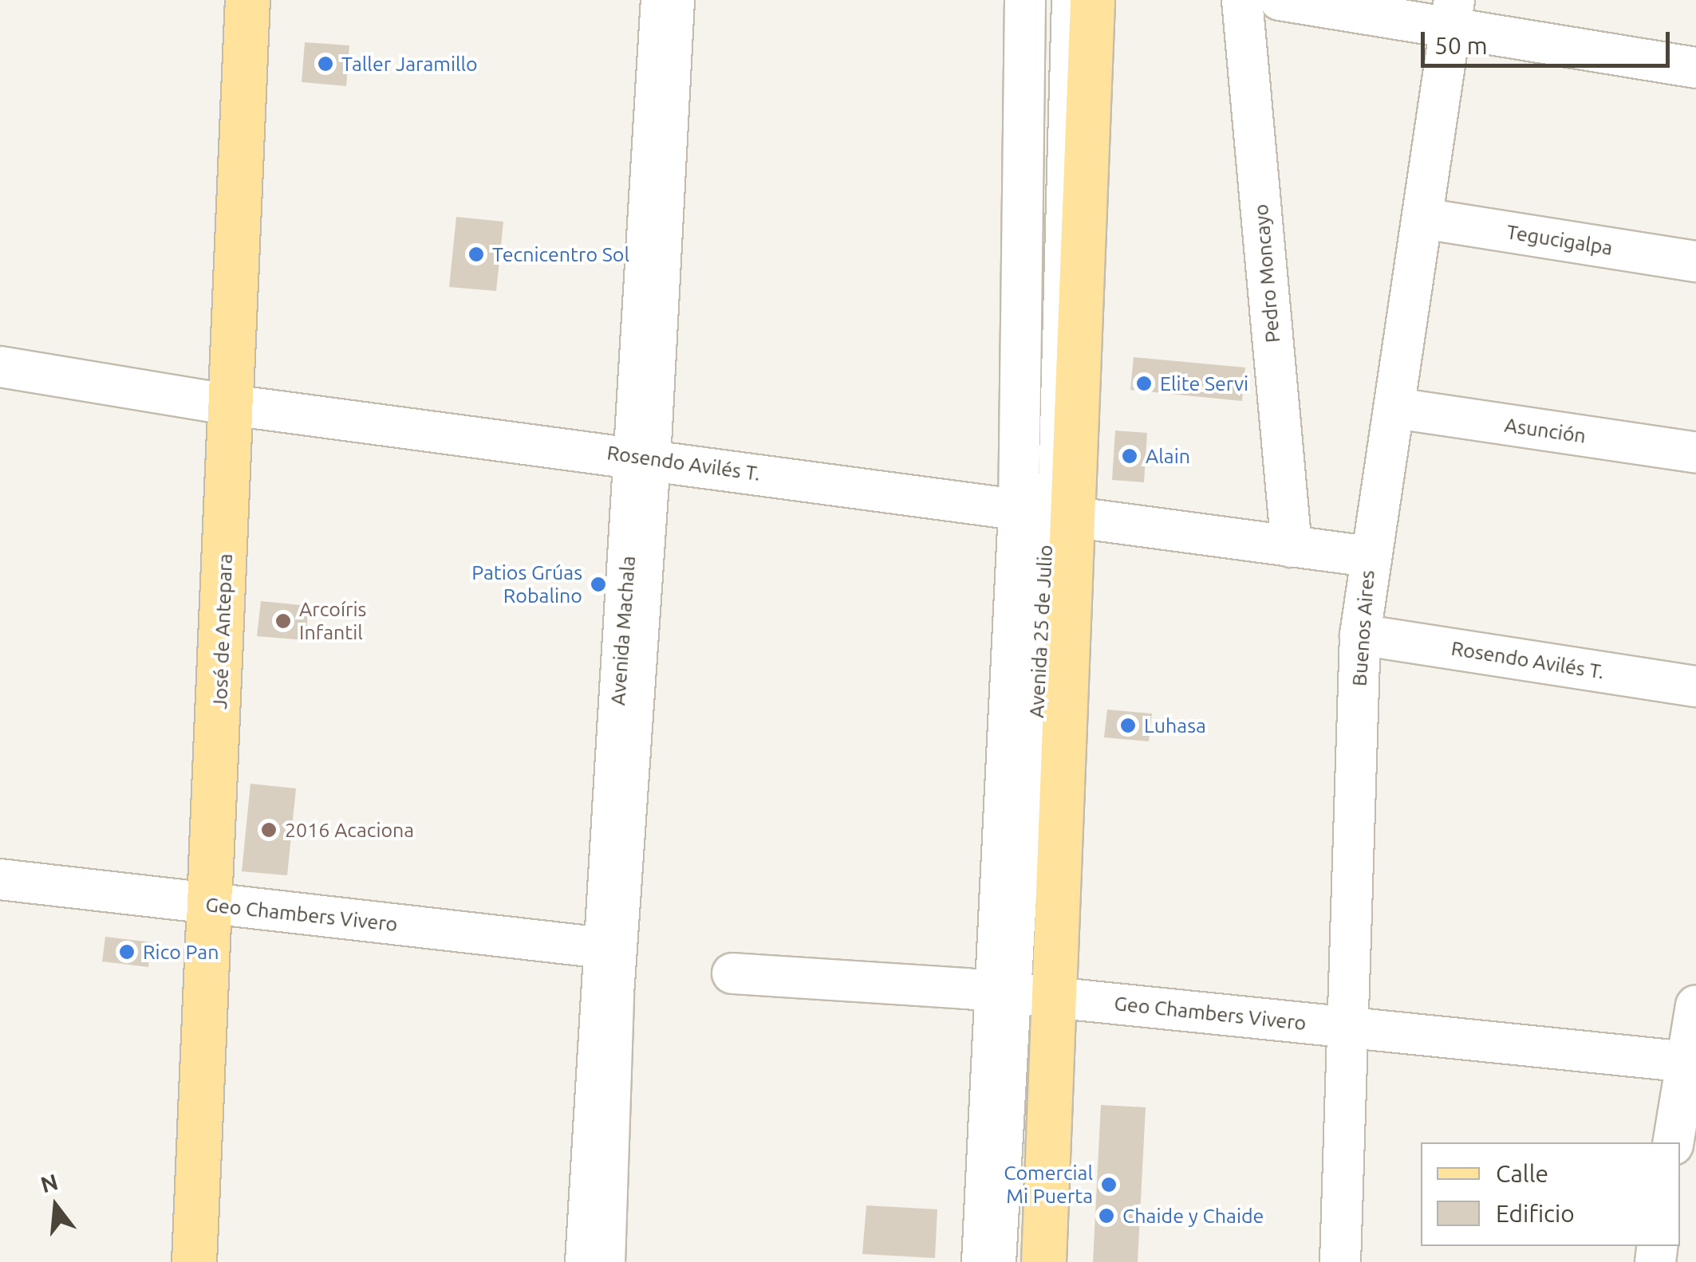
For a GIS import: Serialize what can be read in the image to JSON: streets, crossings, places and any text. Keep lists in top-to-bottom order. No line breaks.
{"streets":{"main road":["José de Antepara","Avenida 25 de Julio"],"street":["Tegucigalpa","Pedro Moncayo","Asunción","Rosendo Avilés T.","Buenos Aires","Avenida Machala","Geo Chambers Vivero"]},"crossings":[["Tegucigalpa","Buenos Aires"],["Pedro Moncayo","Rosendo Avilés T."],["Asunción","Buenos Aires"],["Rosendo Avilés T.","Buenos Aires"],["Rosendo Avilés T.","Avenida Machala"],["Rosendo Avilés T.","José de Antepara"],["Rosendo Avilés T.","Avenida 25 de Julio"],["Buenos Aires","Geo Chambers Vivero"],["Avenida Machala","Geo Chambers Vivero"],["José de Antepara","Geo Chambers Vivero"],["Avenida 25 de Julio","Geo Chambers Vivero"]],"places":["Taller Jaramillo","Tecnicentro Sol","Elite Servi","Alain","Patios Grúas Robalino","Arcoíris Infantil","Luhasa","2016 Acaciona","Rico Pan","Comercial Mi Puerta","Chaide y Chaide"],"legend":["Calle","Edificio"],"scale_bar":"50 m","north":"top"}
